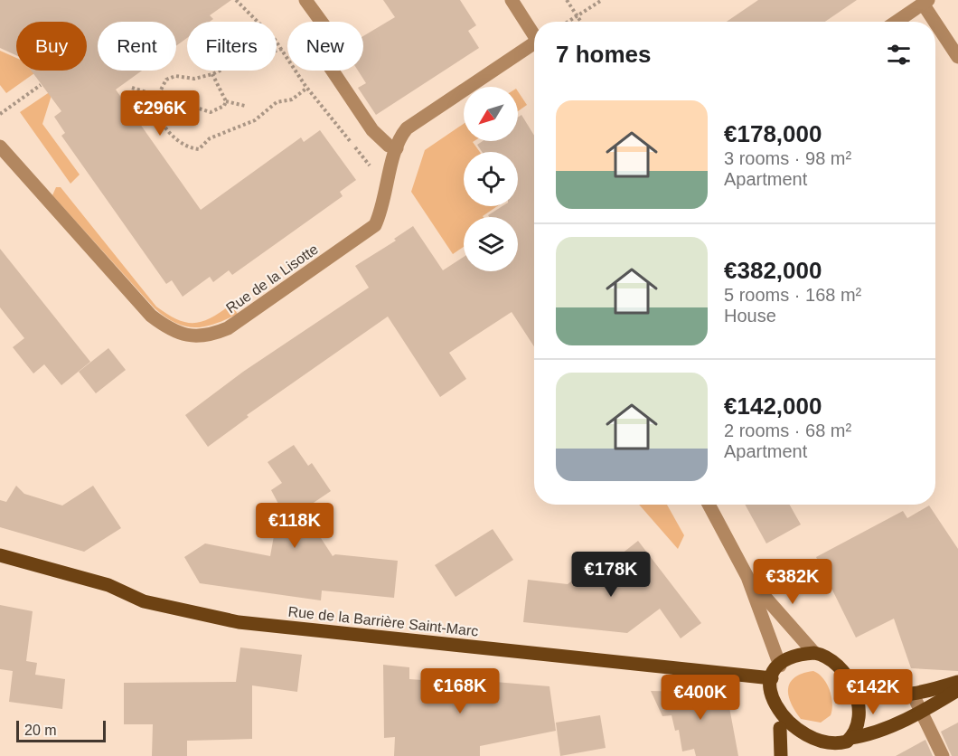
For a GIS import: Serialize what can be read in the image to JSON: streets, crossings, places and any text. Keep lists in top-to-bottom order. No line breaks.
{"streets":{"main road":["Rue de la Barrière Saint-Marc"],"street":["Rue de la Lisotte"]},"scale_bar":"20 m","north":"bottom left","page":{"chip":["Buy","Rent","Filters","New"],"heading":"7 homes","list":[{"name":"€178,000","note":"3 rooms · 98 m² · Apartment"},{"name":"€382,000","note":"5 rooms · 168 m² · House"},{"name":"€142,000","note":"2 rooms · 68 m² · Apartment"}],"price":["€296K","€118K","€178K","€382K","€168K","€142K","€400K"],"scale":"20 m"}}
